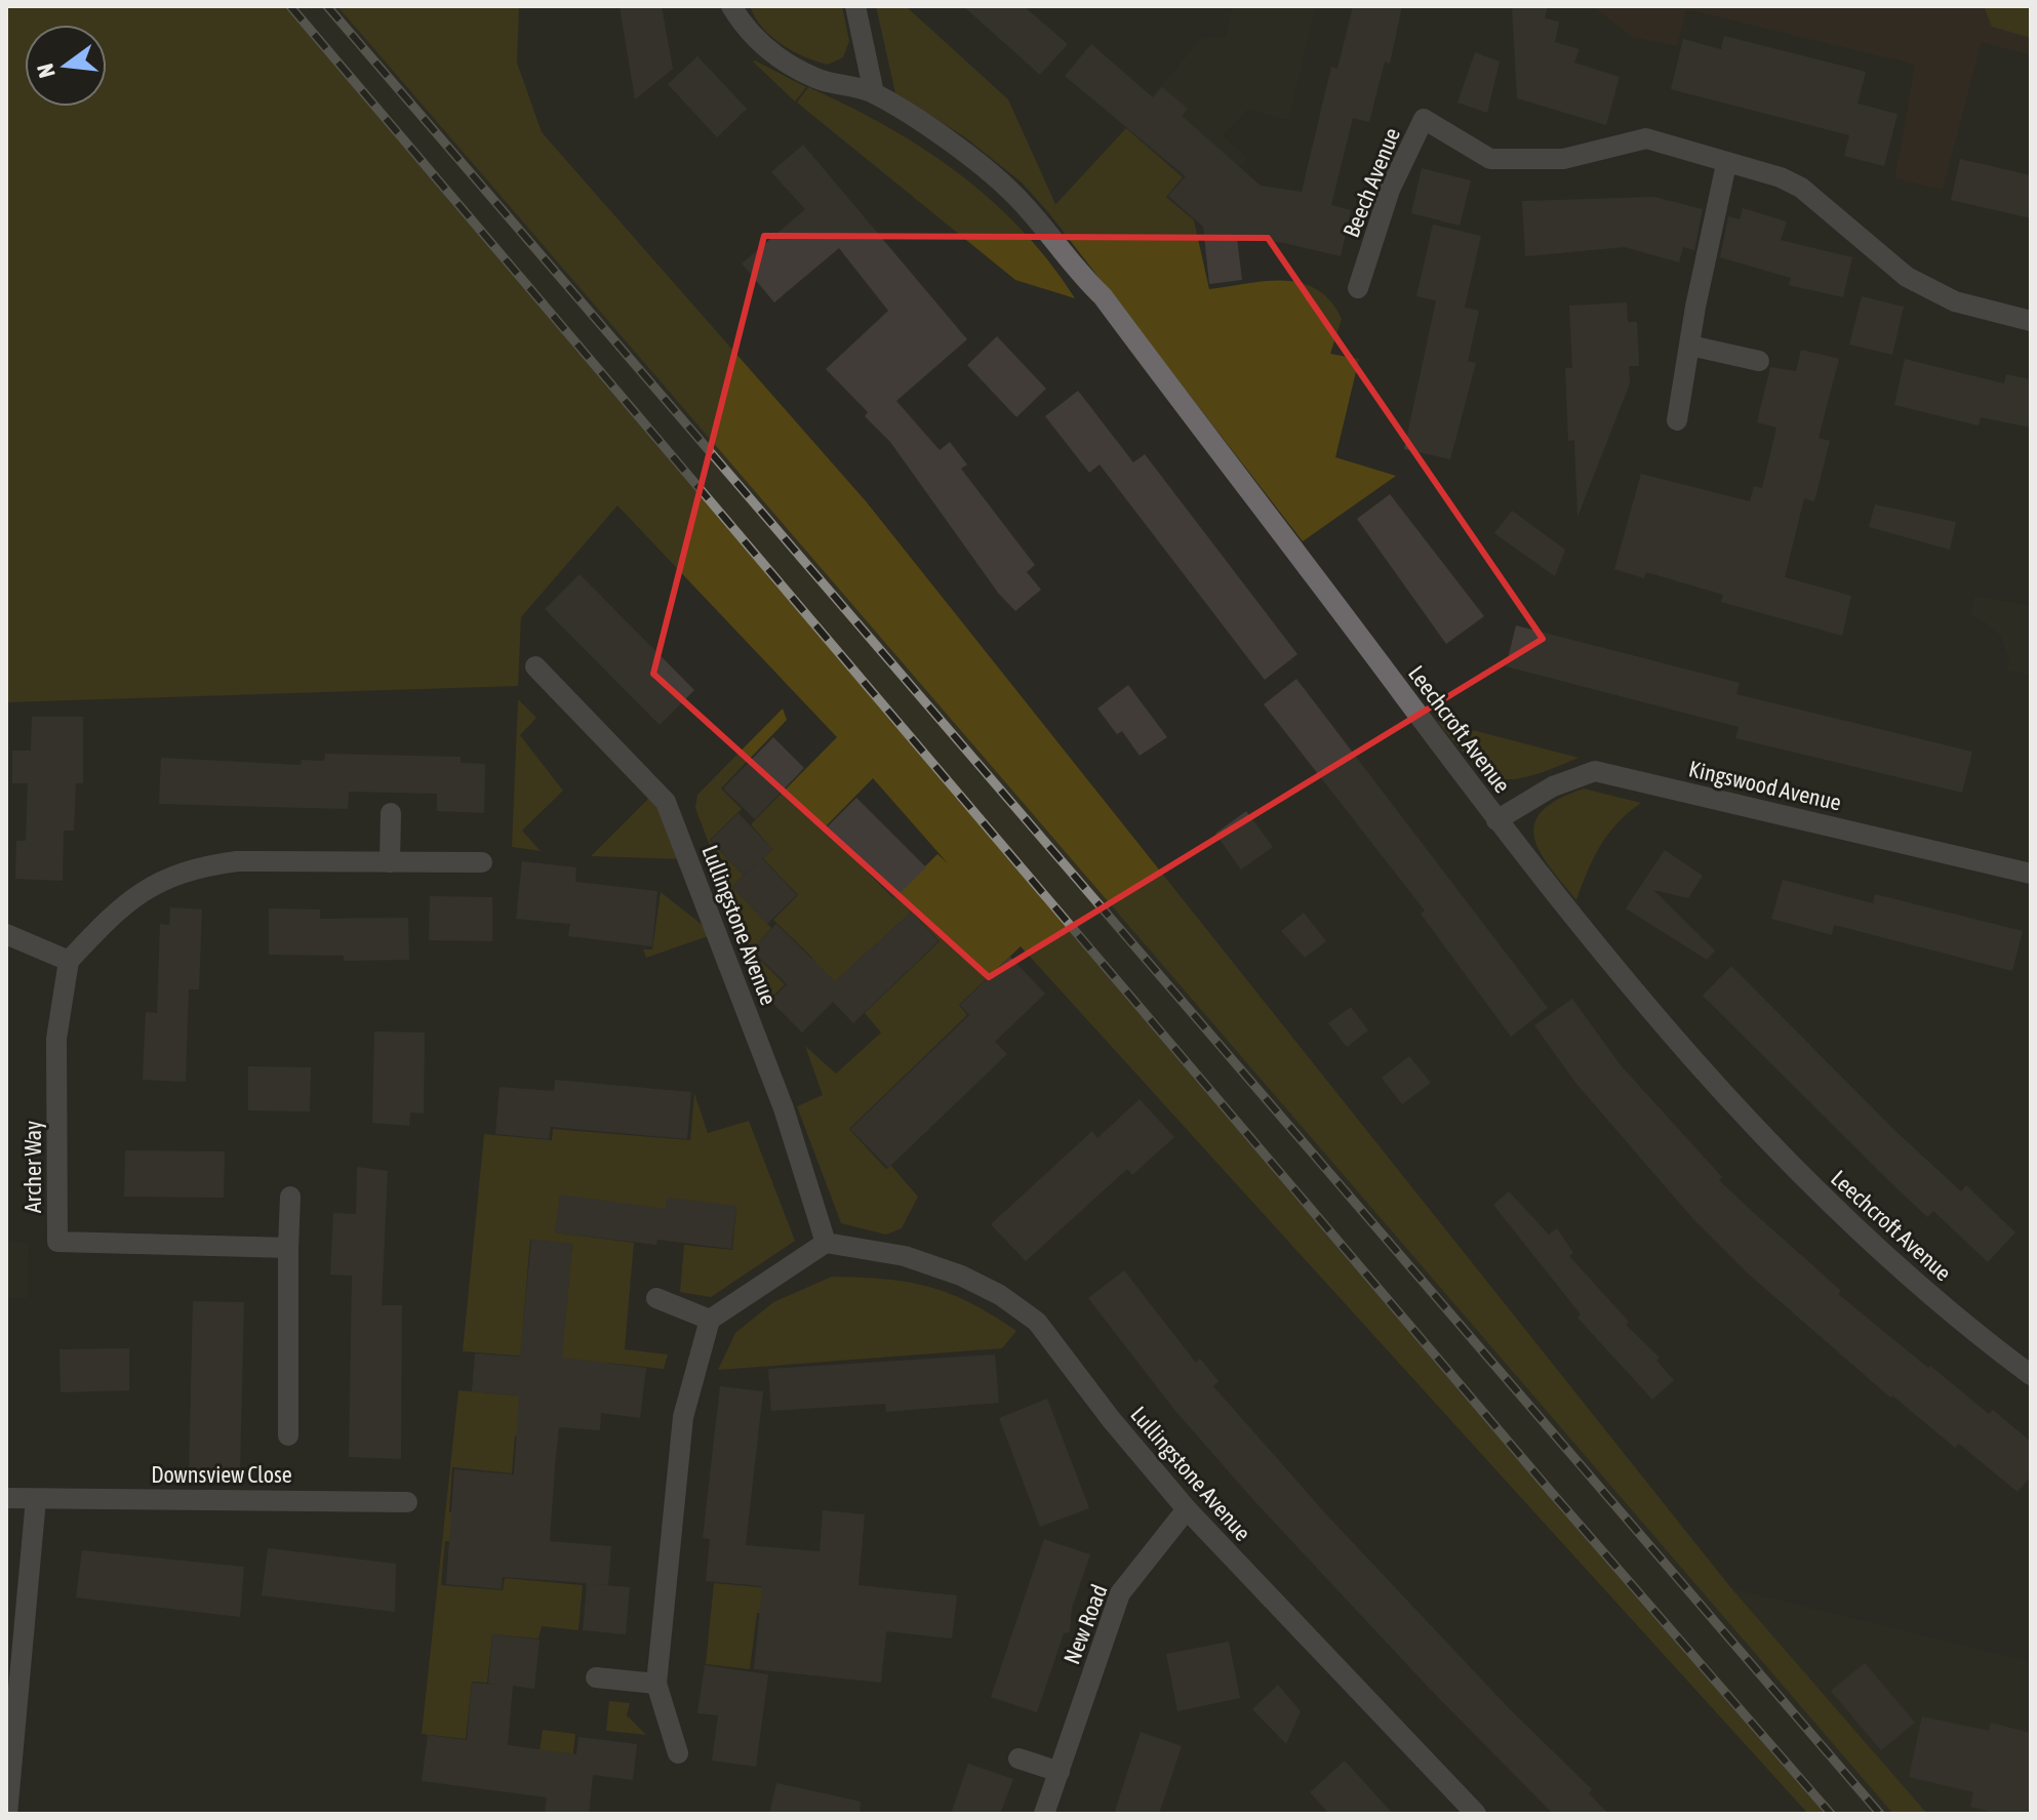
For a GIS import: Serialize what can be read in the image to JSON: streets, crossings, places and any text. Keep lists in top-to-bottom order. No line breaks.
{"streets":{"street":["Beech Avenue","Leechcroft Avenue","Kingswood Avenue","Lullingstone Avenue","Archer Way","Downsview Close","New Road"]},"crossings":[["Leechcroft Avenue","Kingswood Avenue"],["Lullingstone Avenue","New Road"]],"north":"left"}
